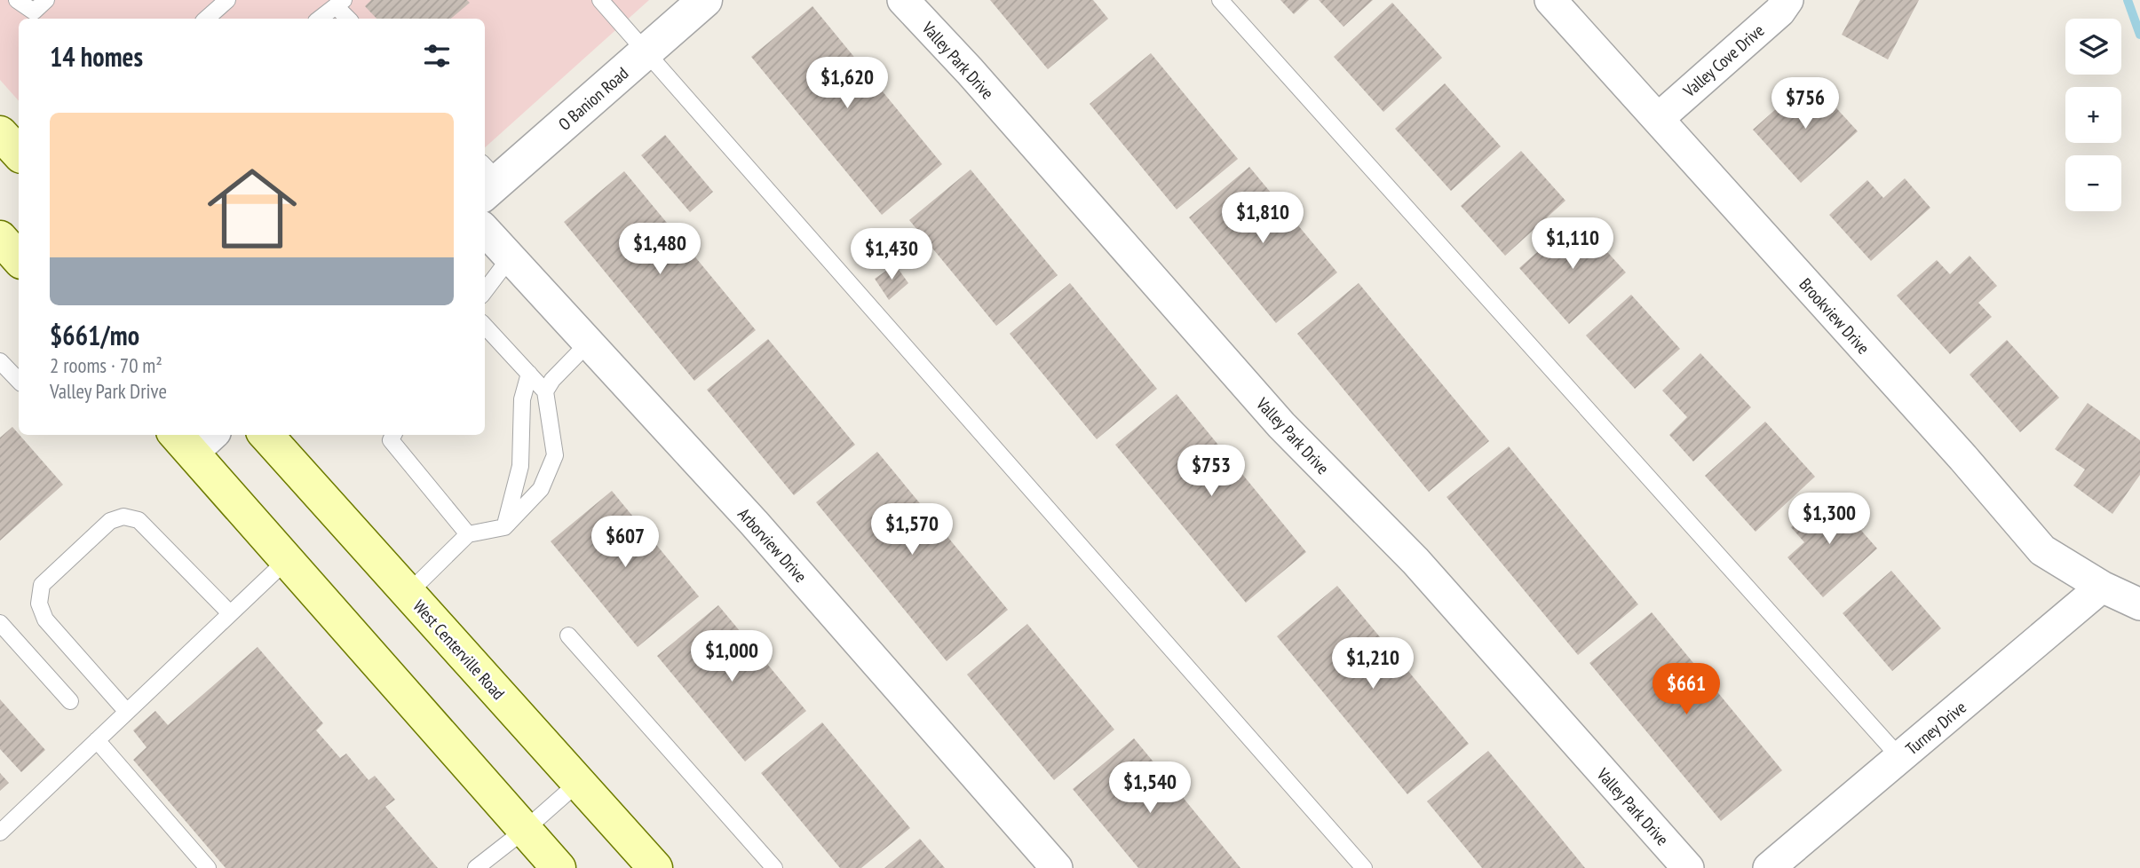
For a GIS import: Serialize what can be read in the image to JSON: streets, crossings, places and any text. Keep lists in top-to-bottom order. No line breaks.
{"streets":{"main road":["West Centerville Road"],"street":["Valley Park Drive","Valley Cove Drive","O Banion Road","Brookview Drive","Arborview Drive","Turney Drive"]},"crossings":[["Valley Cove Drive","Brookview Drive"],["Brookview Drive","Turney Drive"]],"page":{"map_buttons":["+","−"],"heading":"14 homes","price":["$1,620","$756","$1,810","$1,110","$1,480","$1,430","$753","$1,300","$1,570","$607","$1,000","$1,210","$661","$1,540"],"list":[{"name":"$661/mo","note":"2 rooms · 70 m² · Valley Park Drive"}]}}
